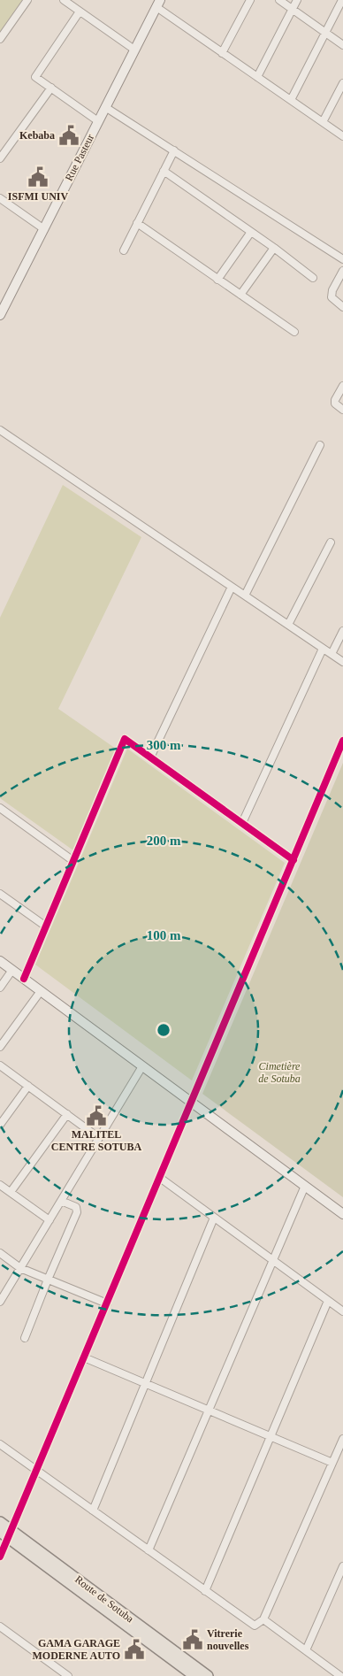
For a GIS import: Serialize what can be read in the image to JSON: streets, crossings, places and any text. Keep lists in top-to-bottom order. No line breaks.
{"streets":{"main road":["Route de Sotuba"],"street":["Rue Pasteur"]},"parks":["Cimetière de Sotuba"],"places":{"public building":["Kebaba","ISFMI UNIV","MALITEL CENTRE SOTUBA","Vitrerie nouvelles","GAMA GARAGE MODERNE AUTO"]},"rings":["300 m","200 m","100 m"]}
